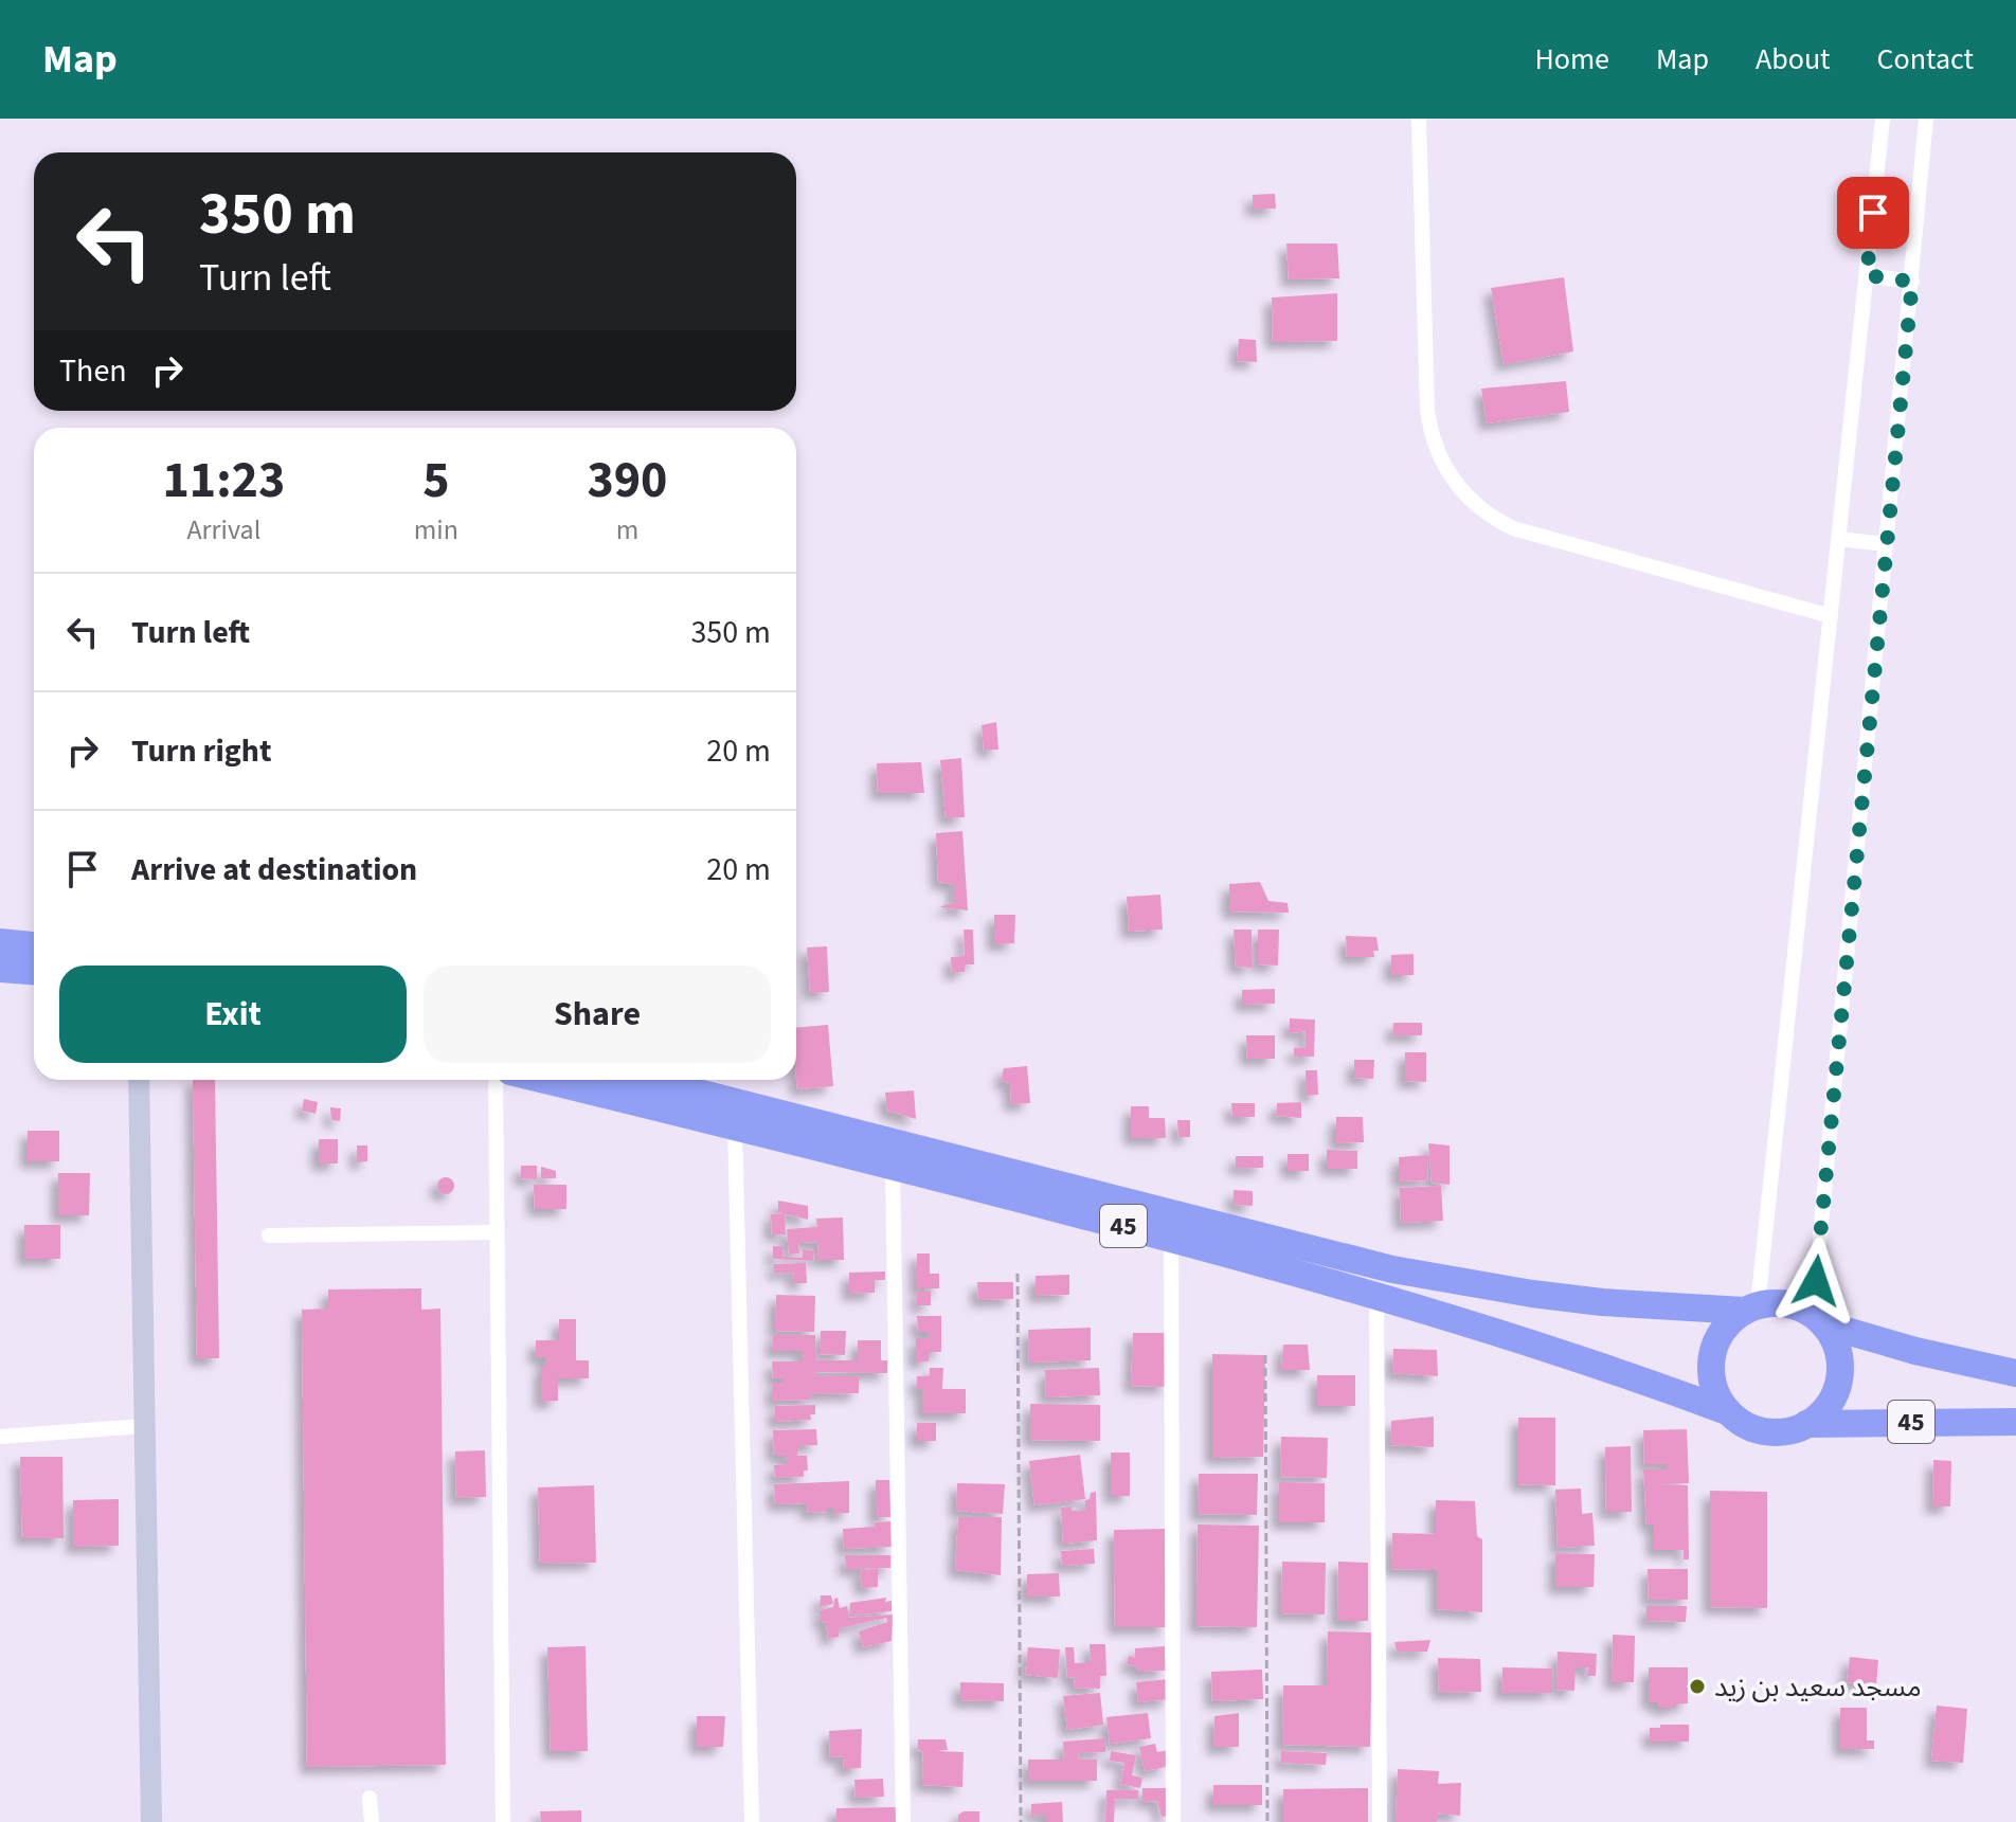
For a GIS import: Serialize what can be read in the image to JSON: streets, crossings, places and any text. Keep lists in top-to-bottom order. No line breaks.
{"streets":{"highway":["45"]},"places":["مسجد سعيد بن زيد"],"page":{"header":"Map","nav":["Home","Map","About","Contact"],"turn":["350 m","Turn left"],"then":"Then","eta":["11:23","Arrival","5","min","390","m"],"list":[{"name":"Turn left","value":"350 m"},{"name":"Turn right","value":"20 m"},{"name":"Arrive at destination","value":"20 m"}],"buttons":["Exit","Share"]}}
